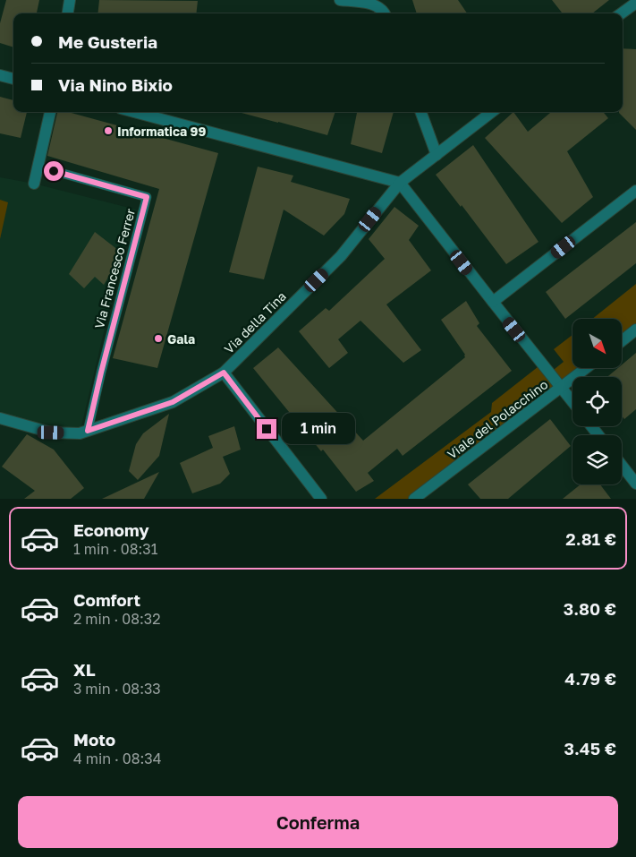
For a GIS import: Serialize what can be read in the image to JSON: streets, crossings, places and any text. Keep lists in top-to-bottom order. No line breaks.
{"streets":{"street":["Via della Tina","Viale del Polacchino"],"lane":["Via Francesco Ferrer"]},"crossings":[["Via Francesco Ferrer","Via della Tina"]],"places":["Informatica 99","Gala"],"north":"bottom right","page":{"banner":["Me Gusteria","Via Nino Bixio"],"bubble":"1 min","list":[{"name":"Economy","note":"1 min · 08:31","value":"2.81 €"},{"name":"Comfort","note":"2 min · 08:32","value":"3.80 €"},{"name":"XL","note":"3 min · 08:33","value":"4.79 €"},{"name":"Moto","note":"4 min · 08:34","value":"3.45 €"}],"buttons":"Conferma"}}
